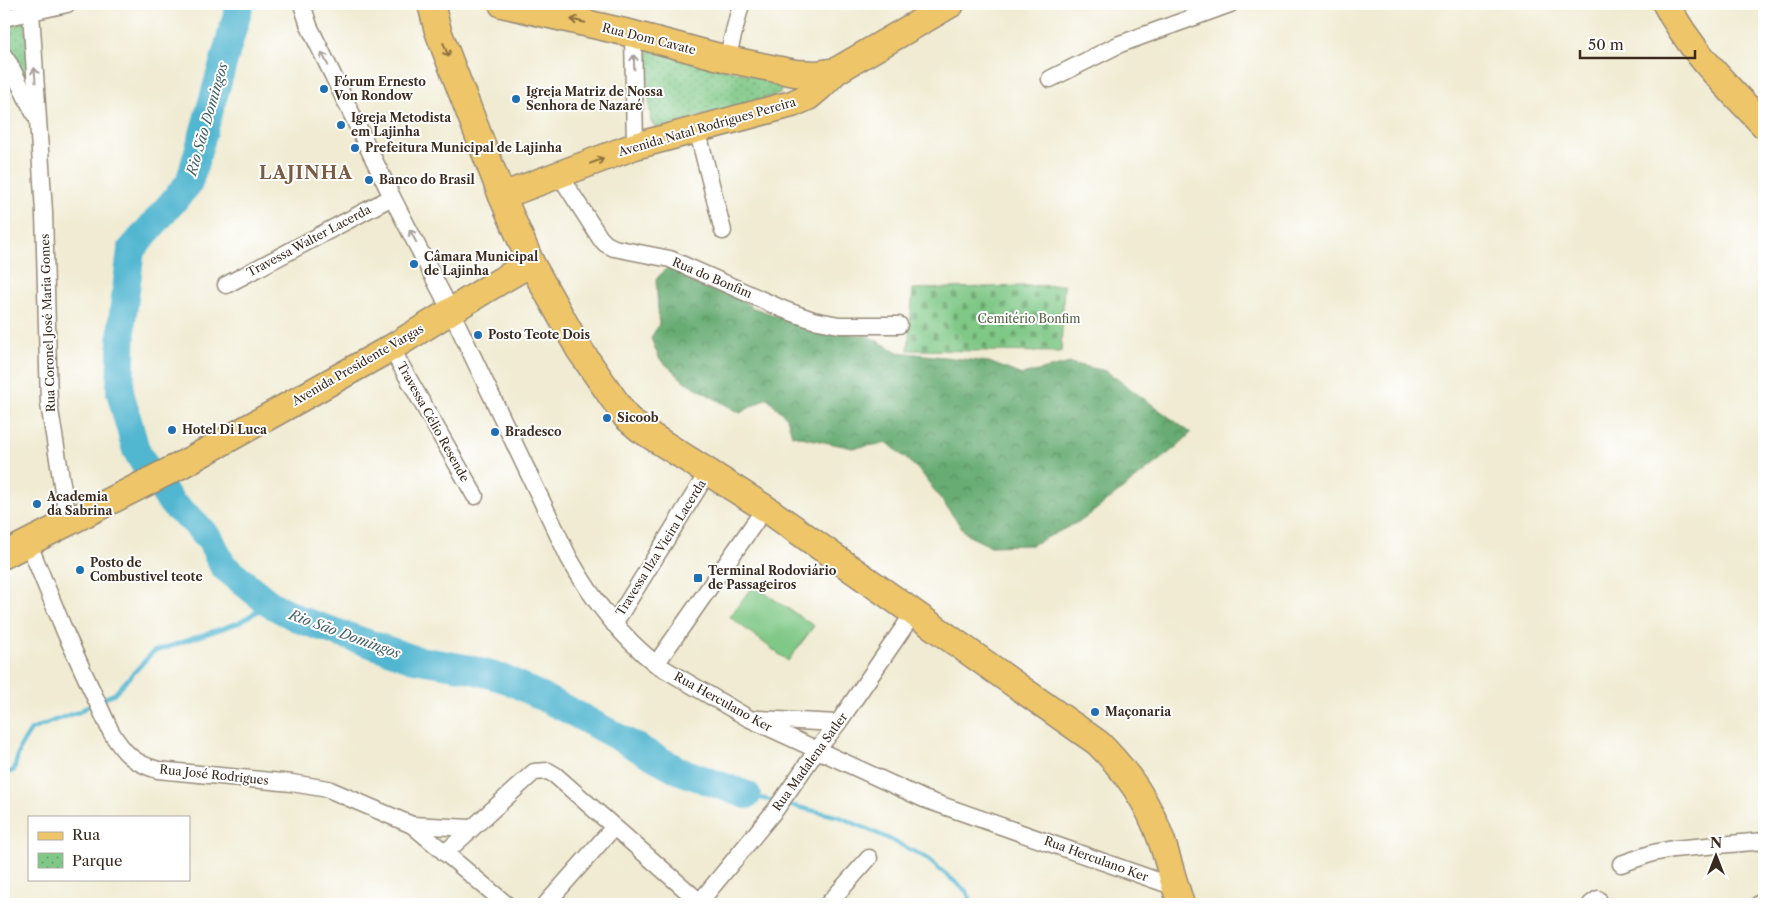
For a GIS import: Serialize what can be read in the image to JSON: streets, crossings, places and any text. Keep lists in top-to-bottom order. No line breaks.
{"streets":{"main road":["Rua Dom Cavate","Avenida Natal Rodrigues Pereira","Avenida Presidente Vargas"],"street":["Travessa Walter Lacerda","Rua do Bonfim","Rua Coronel José Maria Gomes","Travessa Célio Resende","Travessa Ilza Vieira Lacerda","Rua Herculano Ker","Rua Madalena Satler","Rua José Rodrigues"]},"crossings":[["Rua Dom Cavate","Avenida Natal Rodrigues Pereira"],["Avenida Natal Rodrigues Pereira","Rua do Bonfim"],["Travessa Walter Lacerda","Rua Herculano Ker"],["Rua Coronel José Maria Gomes","Avenida Presidente Vargas"],["Avenida Presidente Vargas","Travessa Célio Resende"],["Avenida Presidente Vargas","Rua Herculano Ker"],["Travessa Ilza Vieira Lacerda","Rua Herculano Ker"],["Rua Herculano Ker","Rua Madalena Satler"]],"one_way":["Rua Dom Cavate"],"districts":["LAJINHA"],"water":["Rio São Domingos"],"parks":["Cemitério Bonfim"],"places":{"other":["Fórum Ernesto Von Rondow","Igreja Matriz de Nossa Senhora de Nazaré","Igreja Metodista em Lajinha","Prefeitura Municipal de Lajinha","Banco do Brasil","Câmara Municipal de Lajinha","Posto Teote Dois","Sicoob","Hotel Di Luca","Bradesco","Academia da Sabrina","Posto de Combustivel teote","Maçonaria"],"transit":["Terminal Rodoviário de Passageiros"]},"legend":["Rua","Parque"],"scale_bar":"50 m","north":"top"}
